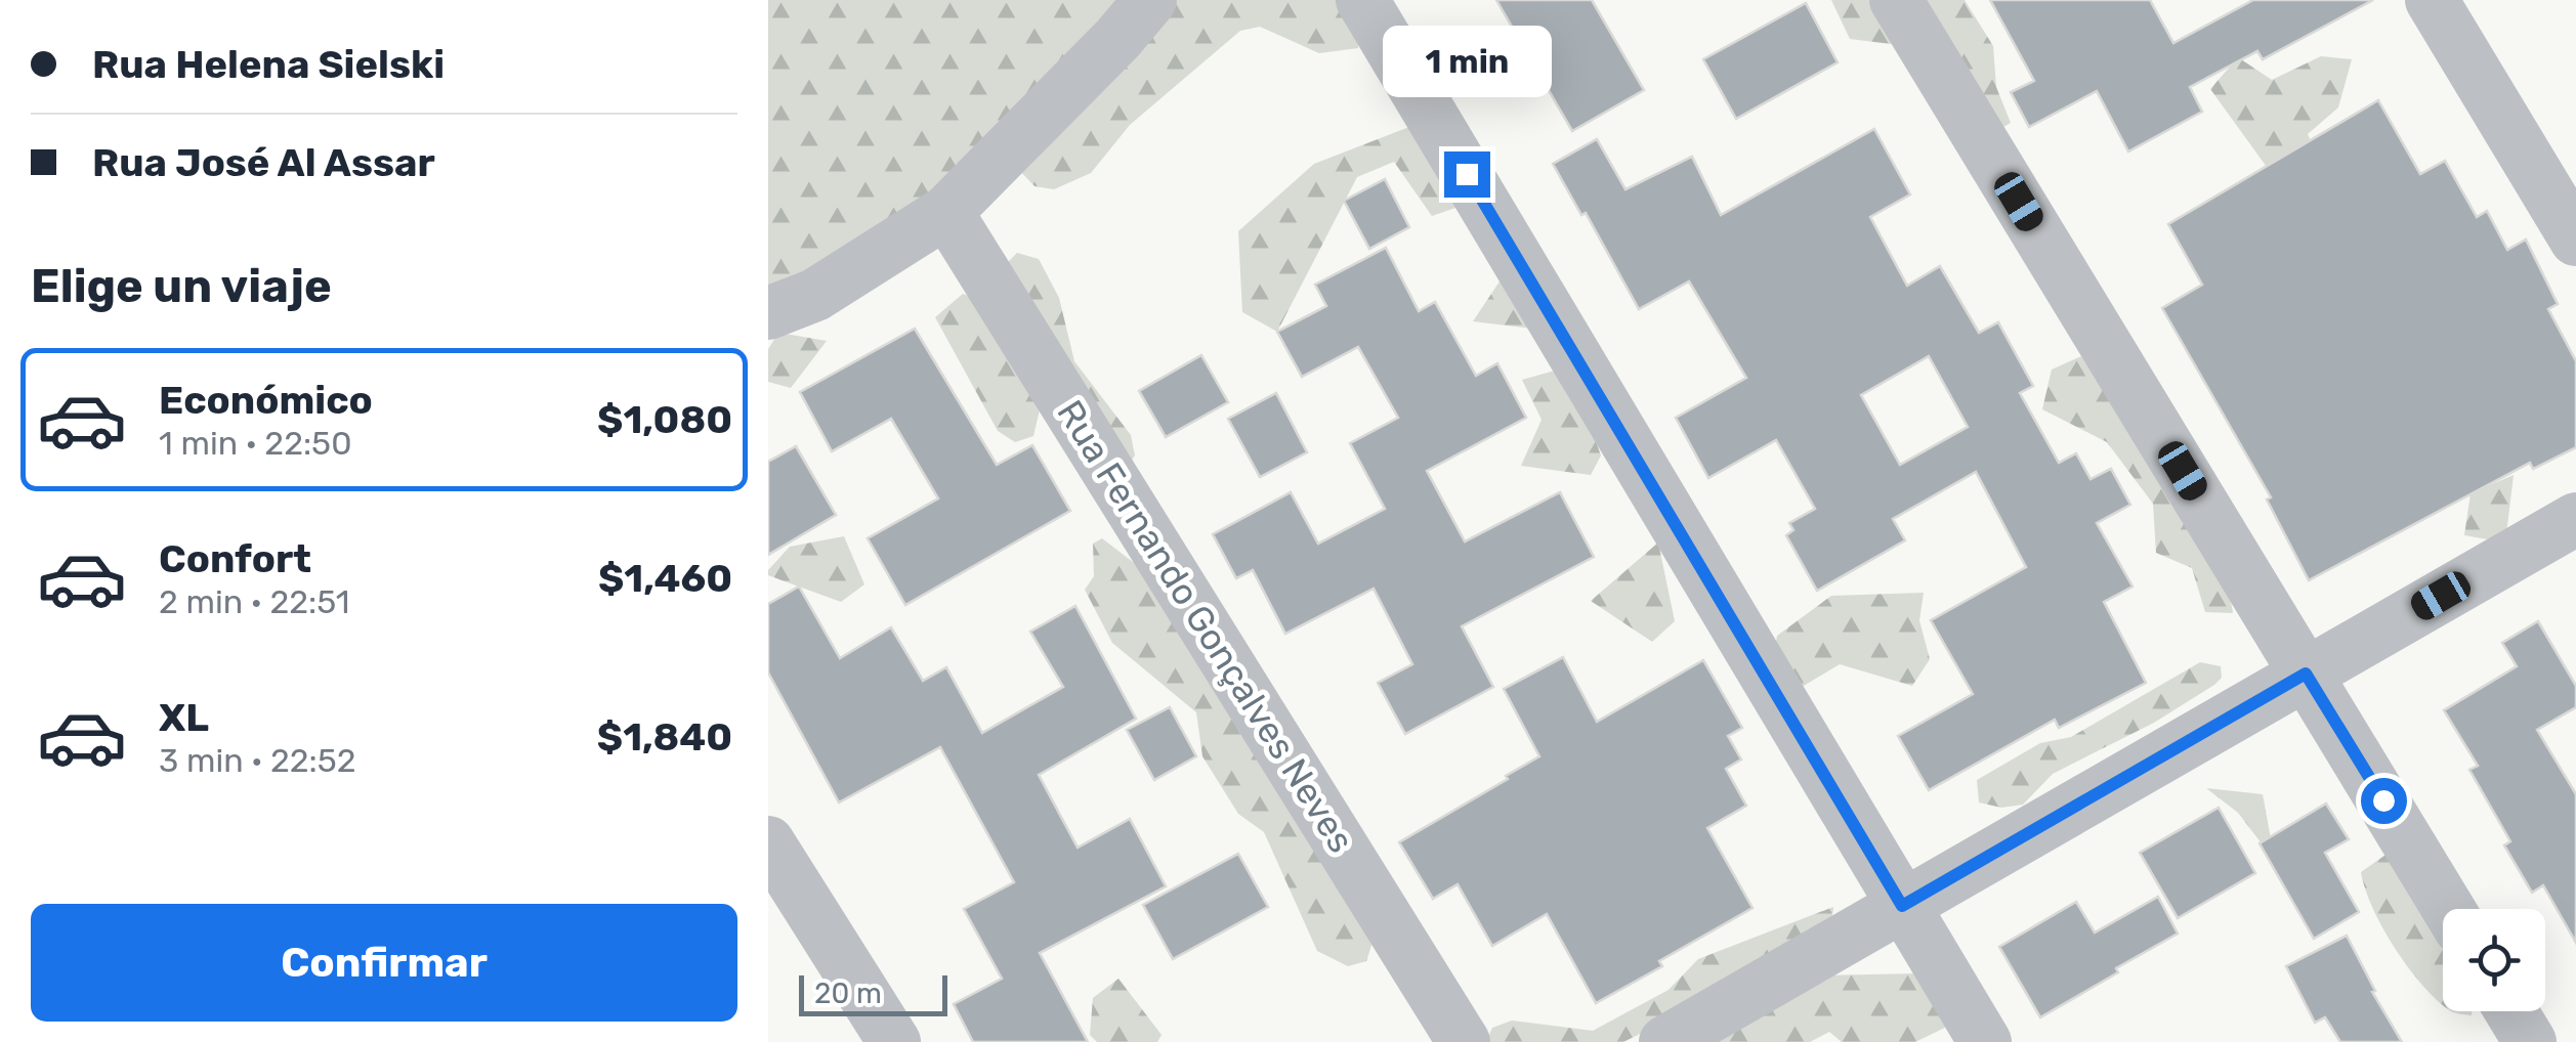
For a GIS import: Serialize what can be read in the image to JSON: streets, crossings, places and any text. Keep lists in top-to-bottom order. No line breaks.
{"streets":{"street":["Rua Fernando Gonçalves Neves"]},"scale_bar":"20 m","page":{"banner":["Rua Helena Sielski","Rua José Al Assar"],"bubble":"1 min","heading":"Elige un viaje","list":[{"name":"Económico","note":"1 min · 22:50","value":"$1,080"},{"name":"Confort","note":"2 min · 22:51","value":"$1,460"},{"name":"XL","note":"3 min · 22:52","value":"$1,840"}],"buttons":"Confirmar","scale":"20 m"}}
